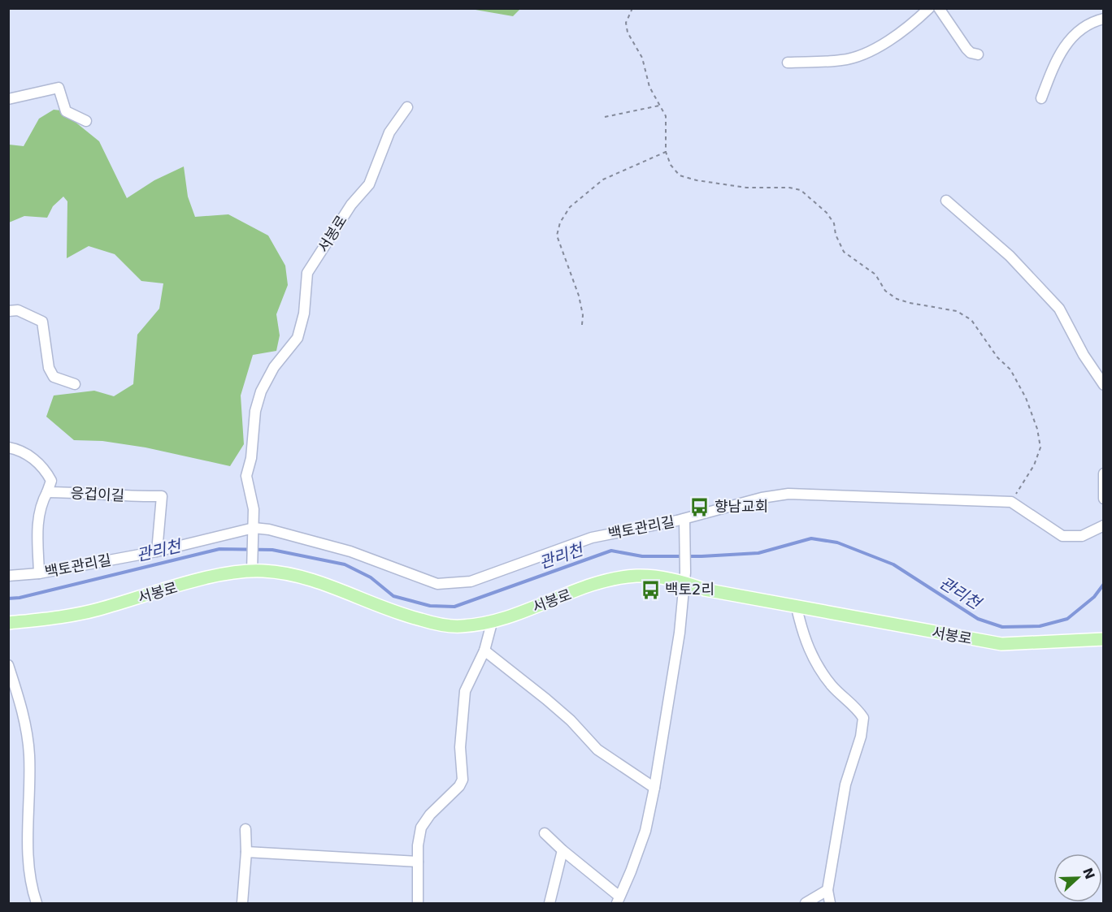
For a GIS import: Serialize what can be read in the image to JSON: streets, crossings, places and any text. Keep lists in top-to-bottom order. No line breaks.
{"streets":{"main road":["서봉로"],"street":["응겁이길","백토관리길"]},"crossings":[["서봉로","백토관리길"],["응겁이길","백토관리길"]],"water":["관리천"],"places":{"bus stop":["향남교회","백토2리"]},"north":"right"}
